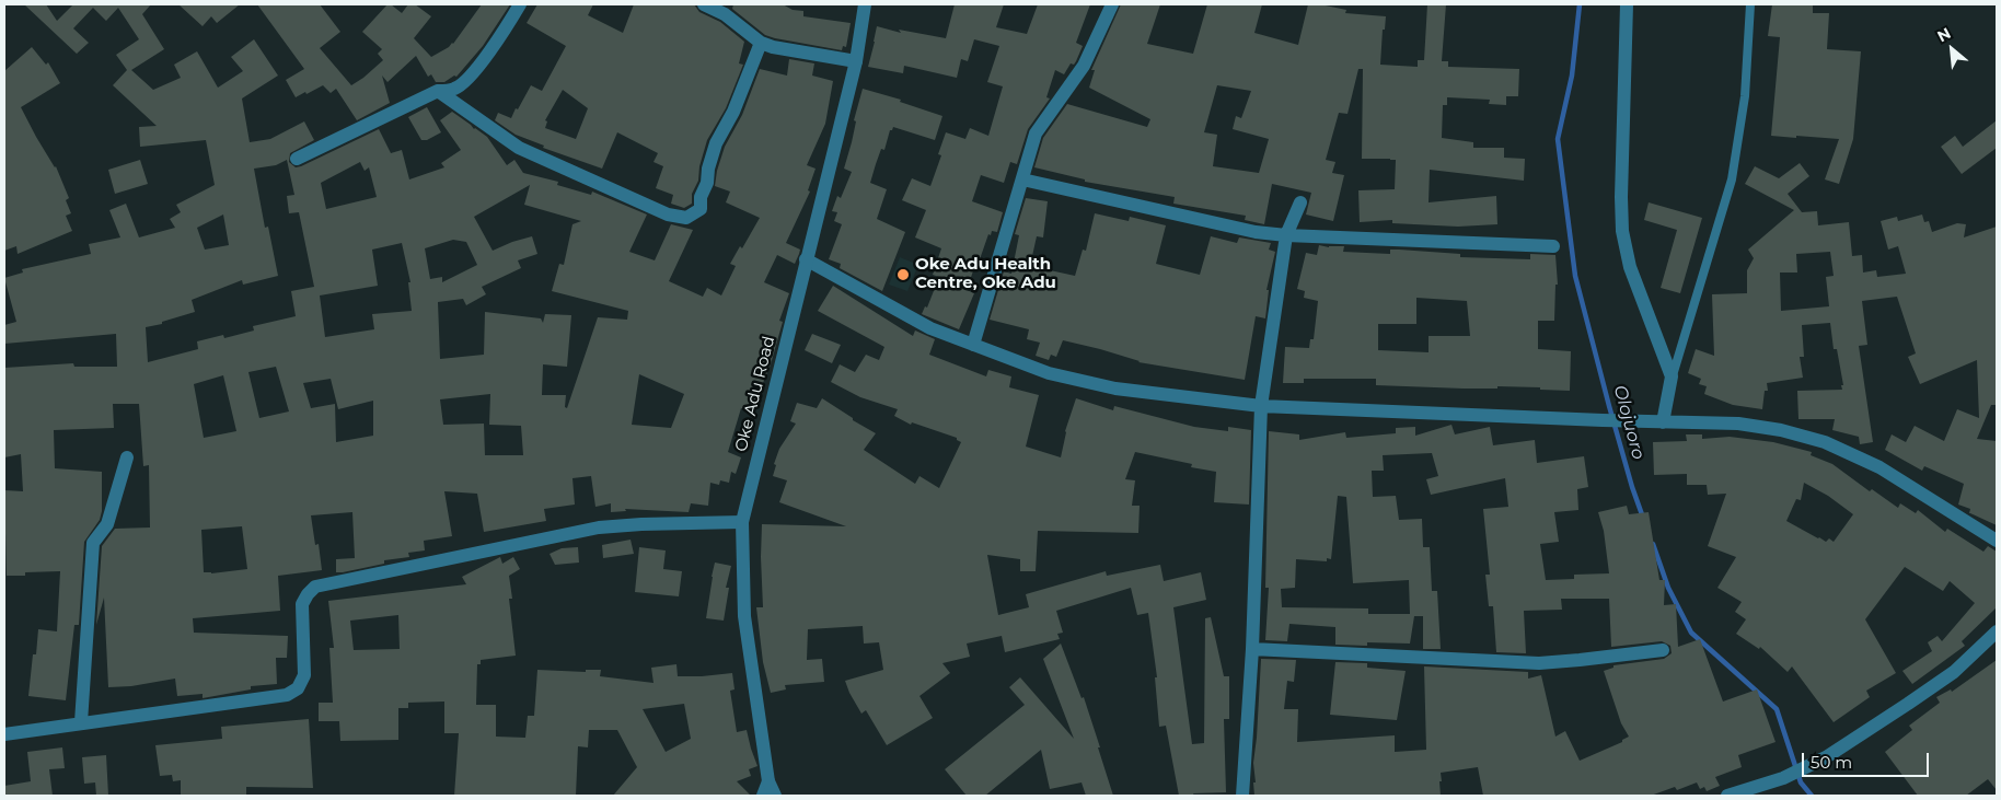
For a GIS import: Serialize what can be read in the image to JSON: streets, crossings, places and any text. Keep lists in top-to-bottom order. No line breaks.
{"streets":{"street":["Oke Adu Road"]},"water":["Olojuoro"],"places":["Oke Adu Health Centre, Oke Adu"],"scale_bar":"50 m","north":"top left"}
